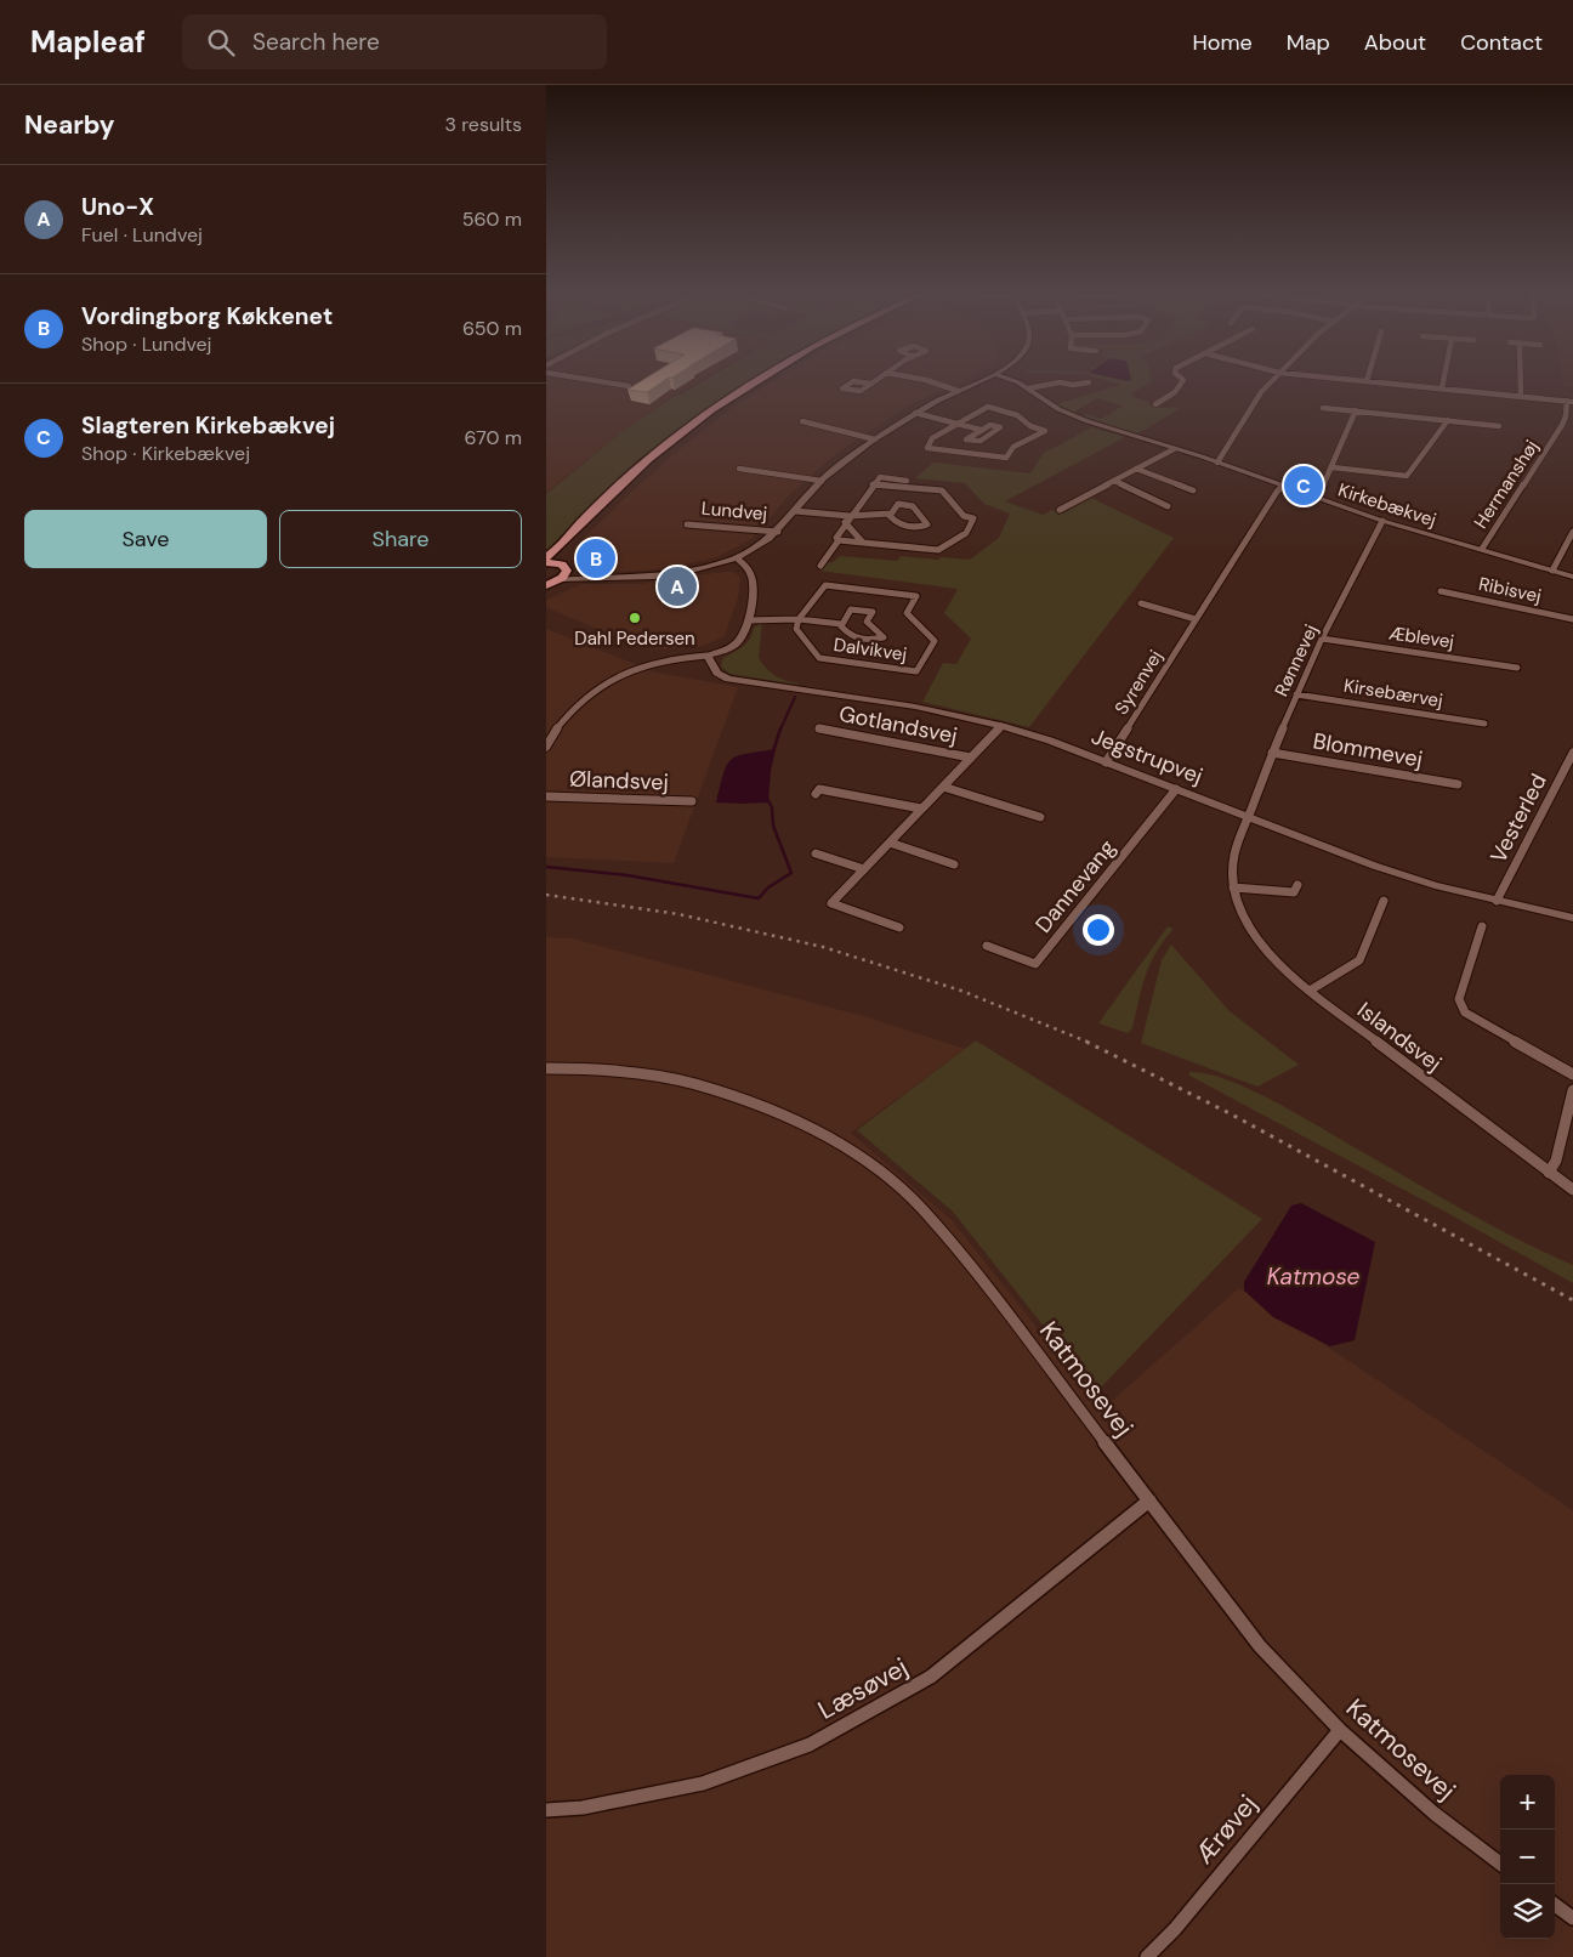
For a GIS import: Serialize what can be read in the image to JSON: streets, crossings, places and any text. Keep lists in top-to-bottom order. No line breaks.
{"streets":{"street":["Hermanshøj","Kirkebækvej","Lundvej","Ribisvej","Æblevej","Dalvikvej","Rønnevej","Syrenvej","Kirsebærvej","Gotlandsvej","Blommevej","Jegstrupvej","Ølandsvej","Vesterled","Dannevang","Islandsvej","Katmosevej","Læsøvej","Ærøvej"]},"crossings":[["Hermanshøj","Kirkebækvej"],["Kirkebækvej","Rønnevej"],["Kirkebækvej","Syrenvej"],["Lundvej","Ølandsvej"],["Æblevej","Rønnevej"],["Dalvikvej","Ølandsvej"],["Rønnevej","Kirsebærvej"],["Rønnevej","Blommevej"],["Rønnevej","Jegstrupvej"],["Rønnevej","Islandsvej"],["Syrenvej","Jegstrupvej"],["Gotlandsvej","Jegstrupvej"],["Jegstrupvej","Ølandsvej"],["Jegstrupvej","Vesterled"],["Jegstrupvej","Dannevang"],["Jegstrupvej","Islandsvej"],["Katmosevej","Læsøvej"],["Katmosevej","Ærøvej"]],"water":["Katmose"],"places":["Dahl Pedersen"],"page":{"header":"Mapleaf","search":"Search here","nav":["Home","Map","About","Contact"],"heading":["Nearby","3 results"],"list":[{"mark":"A","name":"Uno-X","note":"Fuel · Lundvej","value":"560 m"},{"mark":"B","name":"Vordingborg Køkkenet","note":"Shop · Lundvej","value":"650 m"},{"mark":"C","name":"Slagteren Kirkebækvej","note":"Shop · Kirkebækvej","value":"670 m"}],"pins":["C","B","A"],"buttons":["Save","Share"],"map_buttons":["+","−"]}}
